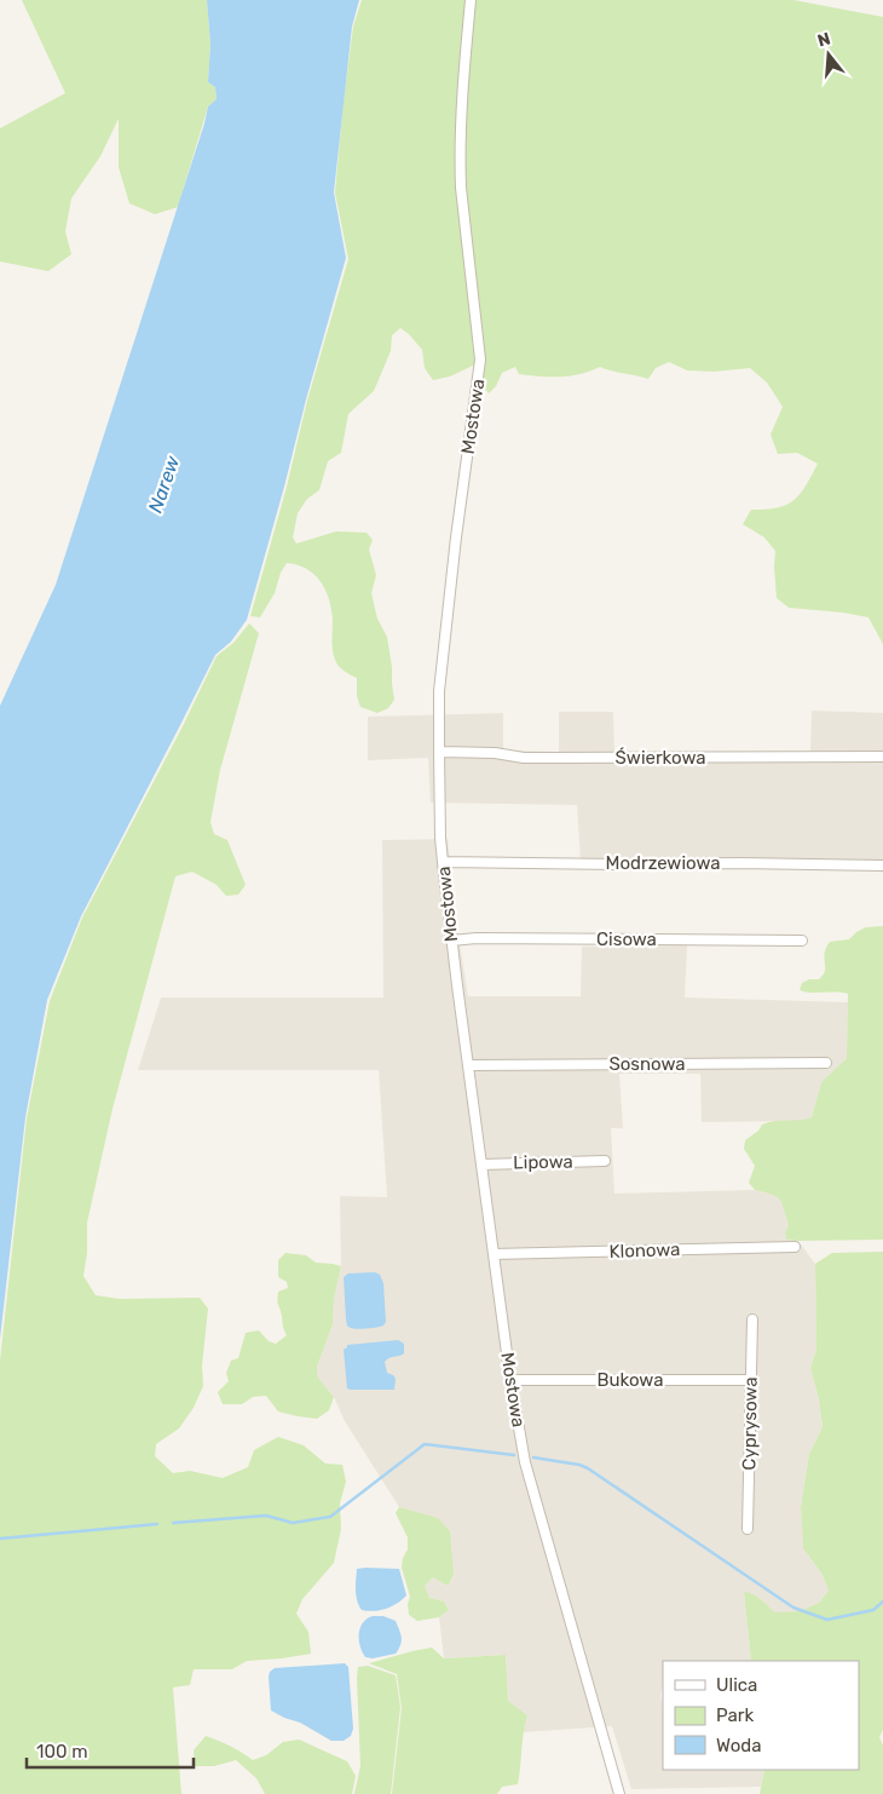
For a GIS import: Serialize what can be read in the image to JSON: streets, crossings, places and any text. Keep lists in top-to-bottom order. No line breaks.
{"streets":{"street":["Mostowa","Świerkowa","Modrzewiowa","Cisowa","Sosnowa","Lipowa","Klonowa","Bukowa","Cyprysowa"]},"crossings":[["Mostowa","Świerkowa"],["Mostowa","Modrzewiowa"],["Mostowa","Cisowa"],["Mostowa","Sosnowa"],["Mostowa","Lipowa"],["Mostowa","Klonowa"],["Mostowa","Bukowa"],["Bukowa","Cyprysowa"]],"water":["Narew"],"legend":["Ulica","Park","Woda"],"scale_bar":"100 m","north":"top"}
